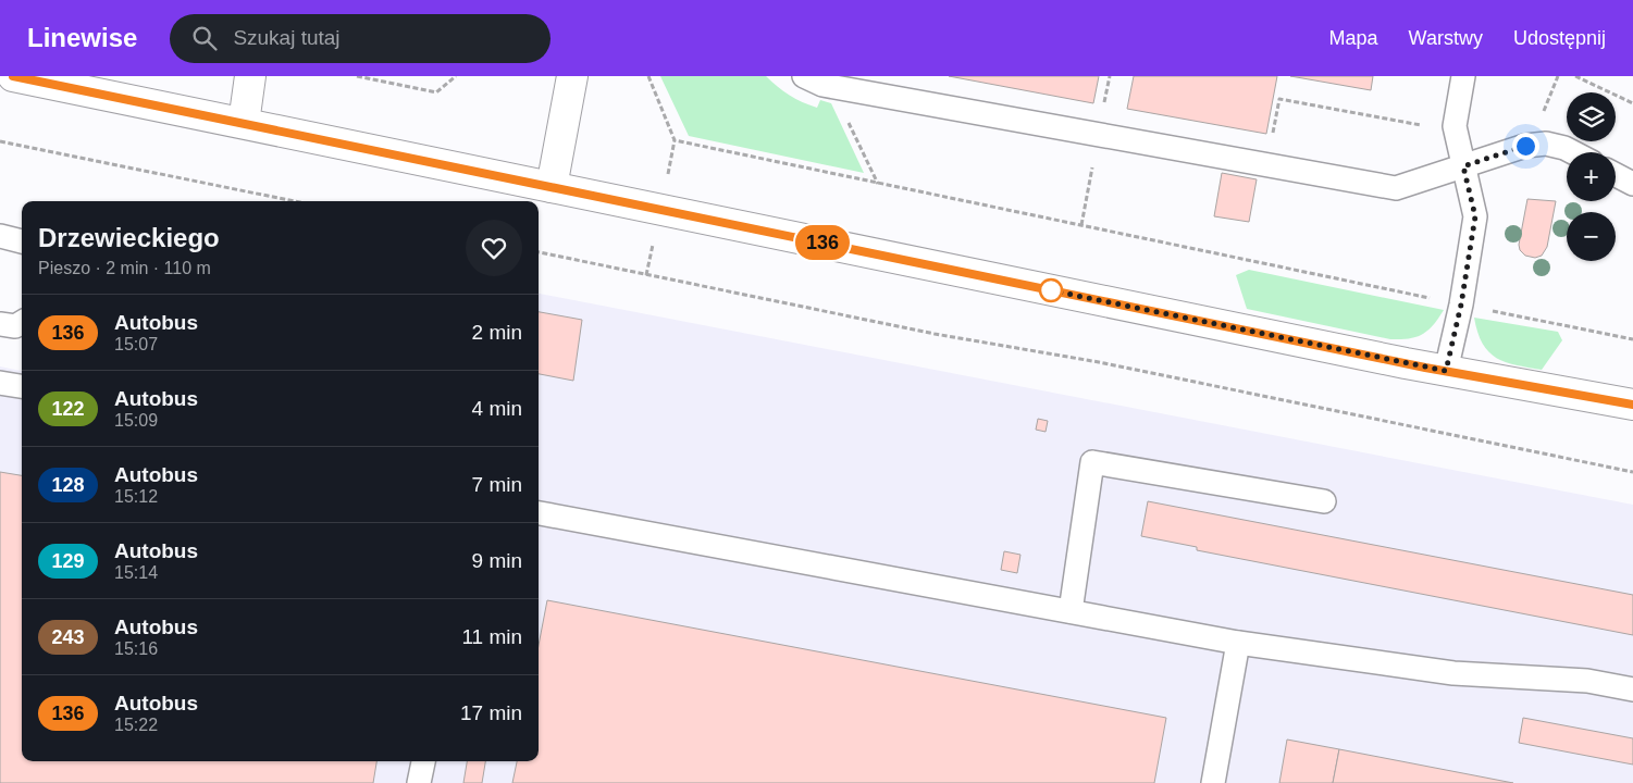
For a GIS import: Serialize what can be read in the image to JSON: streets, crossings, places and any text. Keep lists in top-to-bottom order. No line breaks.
{"lines":["bus line 136"],"page":{"header":"Linewise","search":"Szukaj tutaj","nav":["Mapa","Warstwy","Udostępnij"],"on_map":"136","map_buttons":["+","−"],"heading":["Drzewieckiego","Pieszo · 2 min · 110 m"],"list":[{"mark":"136","name":"Autobus","note":"15:07","value":"2 min"},{"mark":"122","name":"Autobus","note":"15:09","value":"4 min"},{"mark":"128","name":"Autobus","note":"15:12","value":"7 min"},{"mark":"129","name":"Autobus","note":"15:14","value":"9 min"},{"mark":"243","name":"Autobus","note":"15:16","value":"11 min"},{"mark":"136","name":"Autobus","note":"15:22","value":"17 min"}]}}
